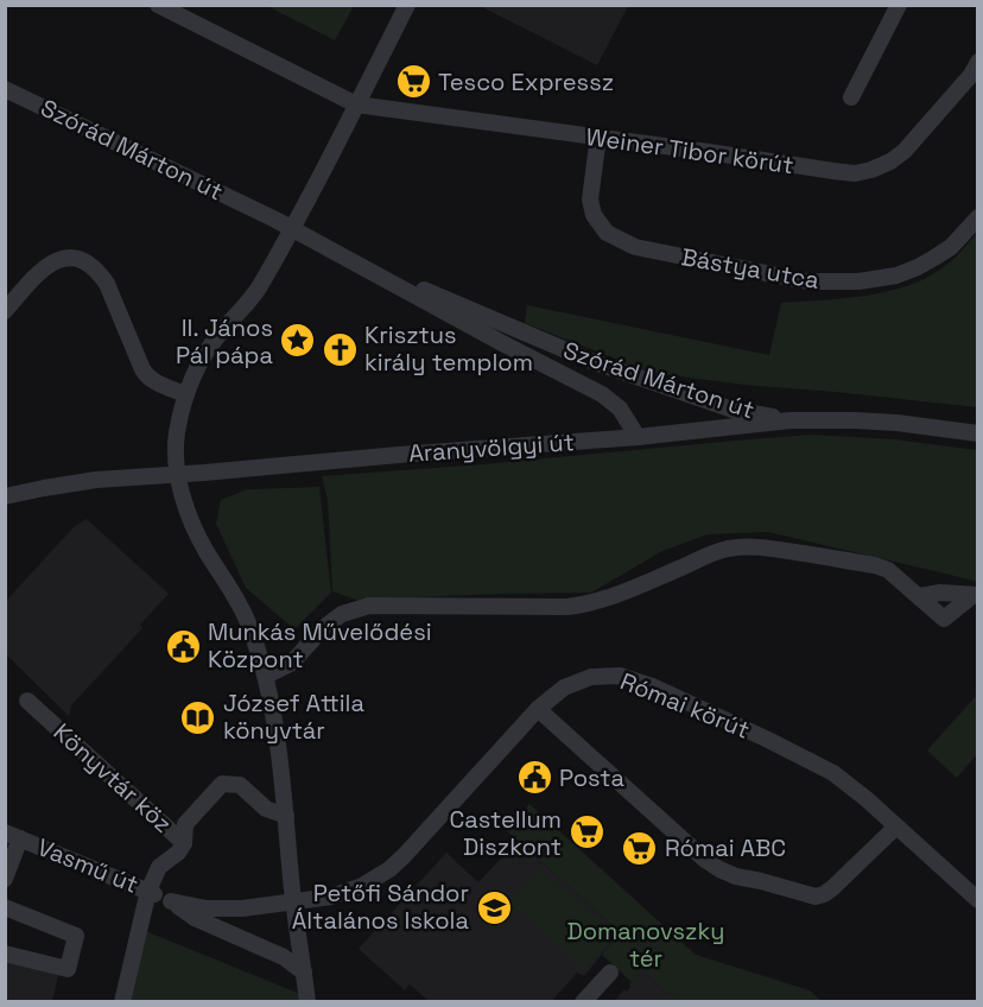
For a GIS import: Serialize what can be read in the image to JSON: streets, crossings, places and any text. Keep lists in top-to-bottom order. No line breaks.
{"streets":{"street":["Szórád Márton út","Weiner Tibor körút","Bástya utca","Aranyvölgyi út","Római körút","Könyvtár köz","Vasmű út"]},"crossings":[["Szórád Márton út","Aranyvölgyi út"],["Weiner Tibor körút","Bástya utca"],["Római körút","Vasmű út"],["Könyvtár köz","Vasmű út"]],"parks":["Domanovszky tér"],"places":{"supermarket":["Tesco Expressz","Castellum Diszkont","Római ABC"],"place":["II. János Pál pápa"],"church":["Krisztus király templom"],"public building":["Munkás Művelődési Központ","Posta"],"library":["József Attila könyvtár"],"school or university":["Petőfi Sándor Általános Iskola"]}}
